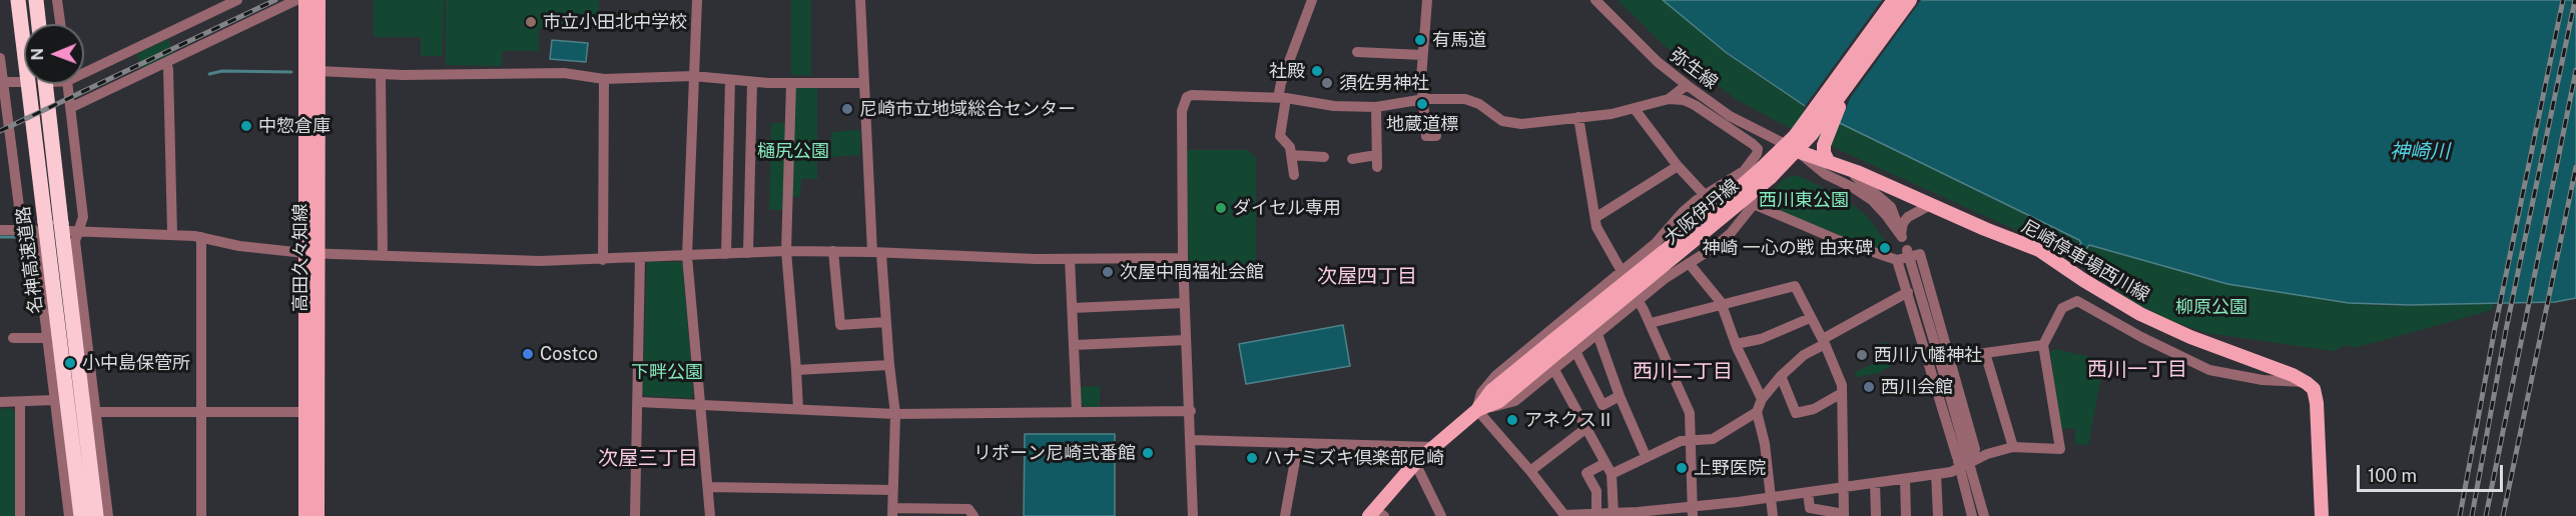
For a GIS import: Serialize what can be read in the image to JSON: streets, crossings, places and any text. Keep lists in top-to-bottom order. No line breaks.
{"streets":{"highway":["名神高速道路"],"main road":["大阪伊丹線","高田久々知線","尼崎停車場西川線"],"street":["弥生線"]},"crossings":[["弥生線","大阪伊丹線"],["弥生線","尼崎停車場西川線"],["大阪伊丹線","尼崎停車場西川線"]],"districts":["次屋四丁目","西川一丁目","西川二丁目","次屋三丁目"],"water":["神崎川"],"parks":["樋尻公園","西川東公園","柳原公園","下畔公園"],"places":["市立小田北中学校","有馬道","社殿","須佐男神社","地蔵道標","尼崎市立地域総合センター","中惣倉庫","ダイセル専用","神崎 一心の戦 由来碑","次屋中間福祉会館","Costco","西川八幡神社","小中島保管所","西川会館","アネクスⅡ","リボーン尼崎弐番館","ハナミズキ倶楽部尼崎","上野医院"],"scale_bar":"100 m","north":"left"}
